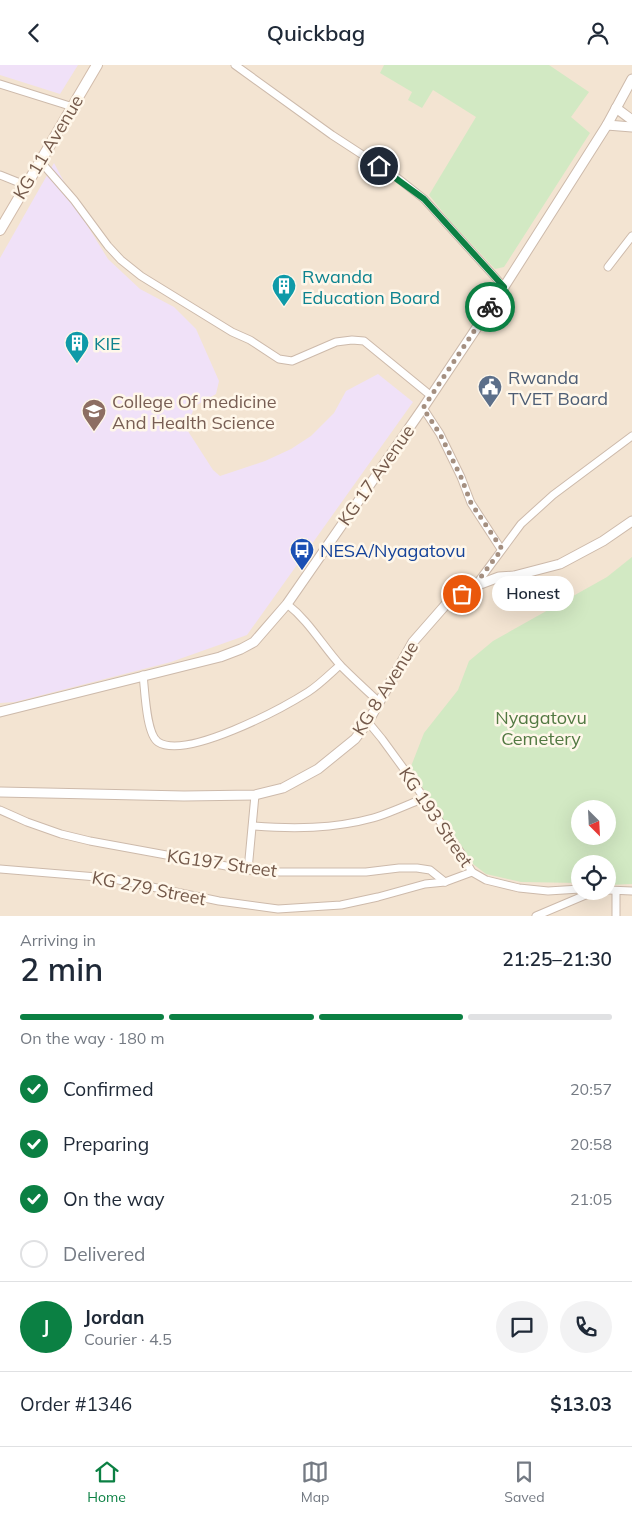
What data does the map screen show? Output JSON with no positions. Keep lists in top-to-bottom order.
{
  "streets": {
    "main road": ["KG 11 Avenue"],
    "street": [
      "KG 17 Avenue",
      "KG 8 Avenue",
      "KG 193 Street",
      "KG197 Street",
      "KG 279 Street"
    ]
  },
  "crossings": [
    ["KG 8 Avenue", "KG 193 Street"],
    ["KG 193 Street", "KG 279 Street"],
    ["KG197 Street", "KG 279 Street"]
  ],
  "parks": ["Nyagatovu Cemetery"],
  "places": {
    "building": ["Rwanda Education Board", "KIE"],
    "public building": ["Rwanda TVET Board"],
    "school or university": ["College Of medicine And Health Science"],
    "bus stop": ["NESA/Nyagatovu"],
    "other": ["Honest"]
  },
  "north": "bottom right",
  "page": {
    "header": "Quickbag",
    "bubble": "Honest",
    "heading": ["2 min", "Arriving in", "21:25–21:30"],
    "panel": [
      "Jordan",
      "Courier · 4.5",
      "Order #1346",
      "$13.03"
    ],
    "bar": "On the way · 180 m",
    "list": [
      ["Confirmed", "20:57"],
      ["Preparing", "20:58"],
      ["On the way", "21:05"],
      "Delivered"
    ],
    "round": "J",
    "tabs": ["Home", "Map", "Saved"]
  }
}
